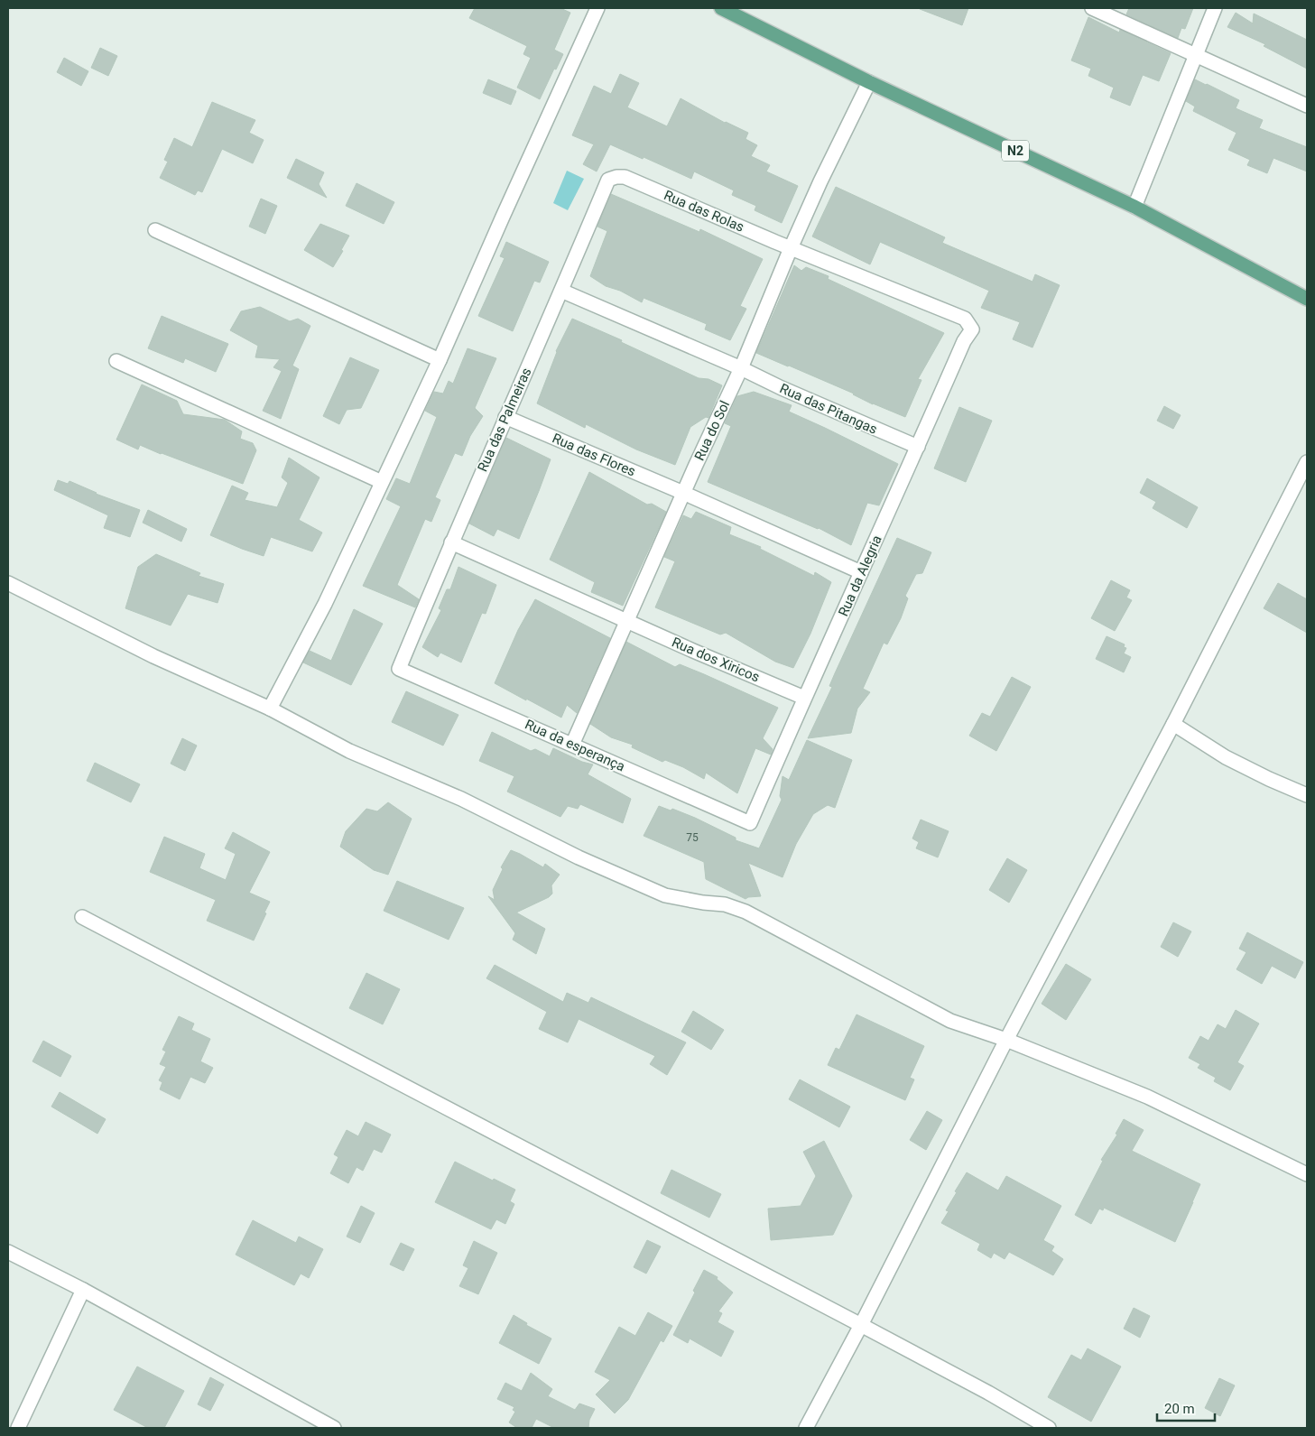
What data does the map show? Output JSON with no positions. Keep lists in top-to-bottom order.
{
  "streets": {
    "main road": ["N2"],
    "street": [
      "Rua das Rolas",
      "Rua das Pitangas",
      "Rua das Palmeiras",
      "Rua do Sol",
      "Rua das Flores",
      "Rua da Alegria",
      "Rua dos Xiricos",
      "Rua da esperança"
    ]
  },
  "crossings": [
    ["N2", "Rua do Sol"],
    ["Rua das Rolas", "Rua das Palmeiras"],
    ["Rua das Rolas", "Rua do Sol"],
    ["Rua das Rolas", "Rua da Alegria"],
    ["Rua das Pitangas", "Rua das Palmeiras"],
    ["Rua das Pitangas", "Rua do Sol"],
    ["Rua das Pitangas", "Rua da Alegria"],
    ["Rua das Palmeiras", "Rua das Flores"],
    ["Rua das Palmeiras", "Rua dos Xiricos"],
    ["Rua das Palmeiras", "Rua da esperança"],
    ["Rua do Sol", "Rua das Flores"],
    ["Rua do Sol", "Rua dos Xiricos"],
    ["Rua do Sol", "Rua da esperança"],
    ["Rua das Flores", "Rua da Alegria"],
    ["Rua da Alegria", "Rua dos Xiricos"],
    ["Rua da Alegria", "Rua da esperança"]
  ],
  "house_numbers": ["75"],
  "scale_bar": "20 m"
}
